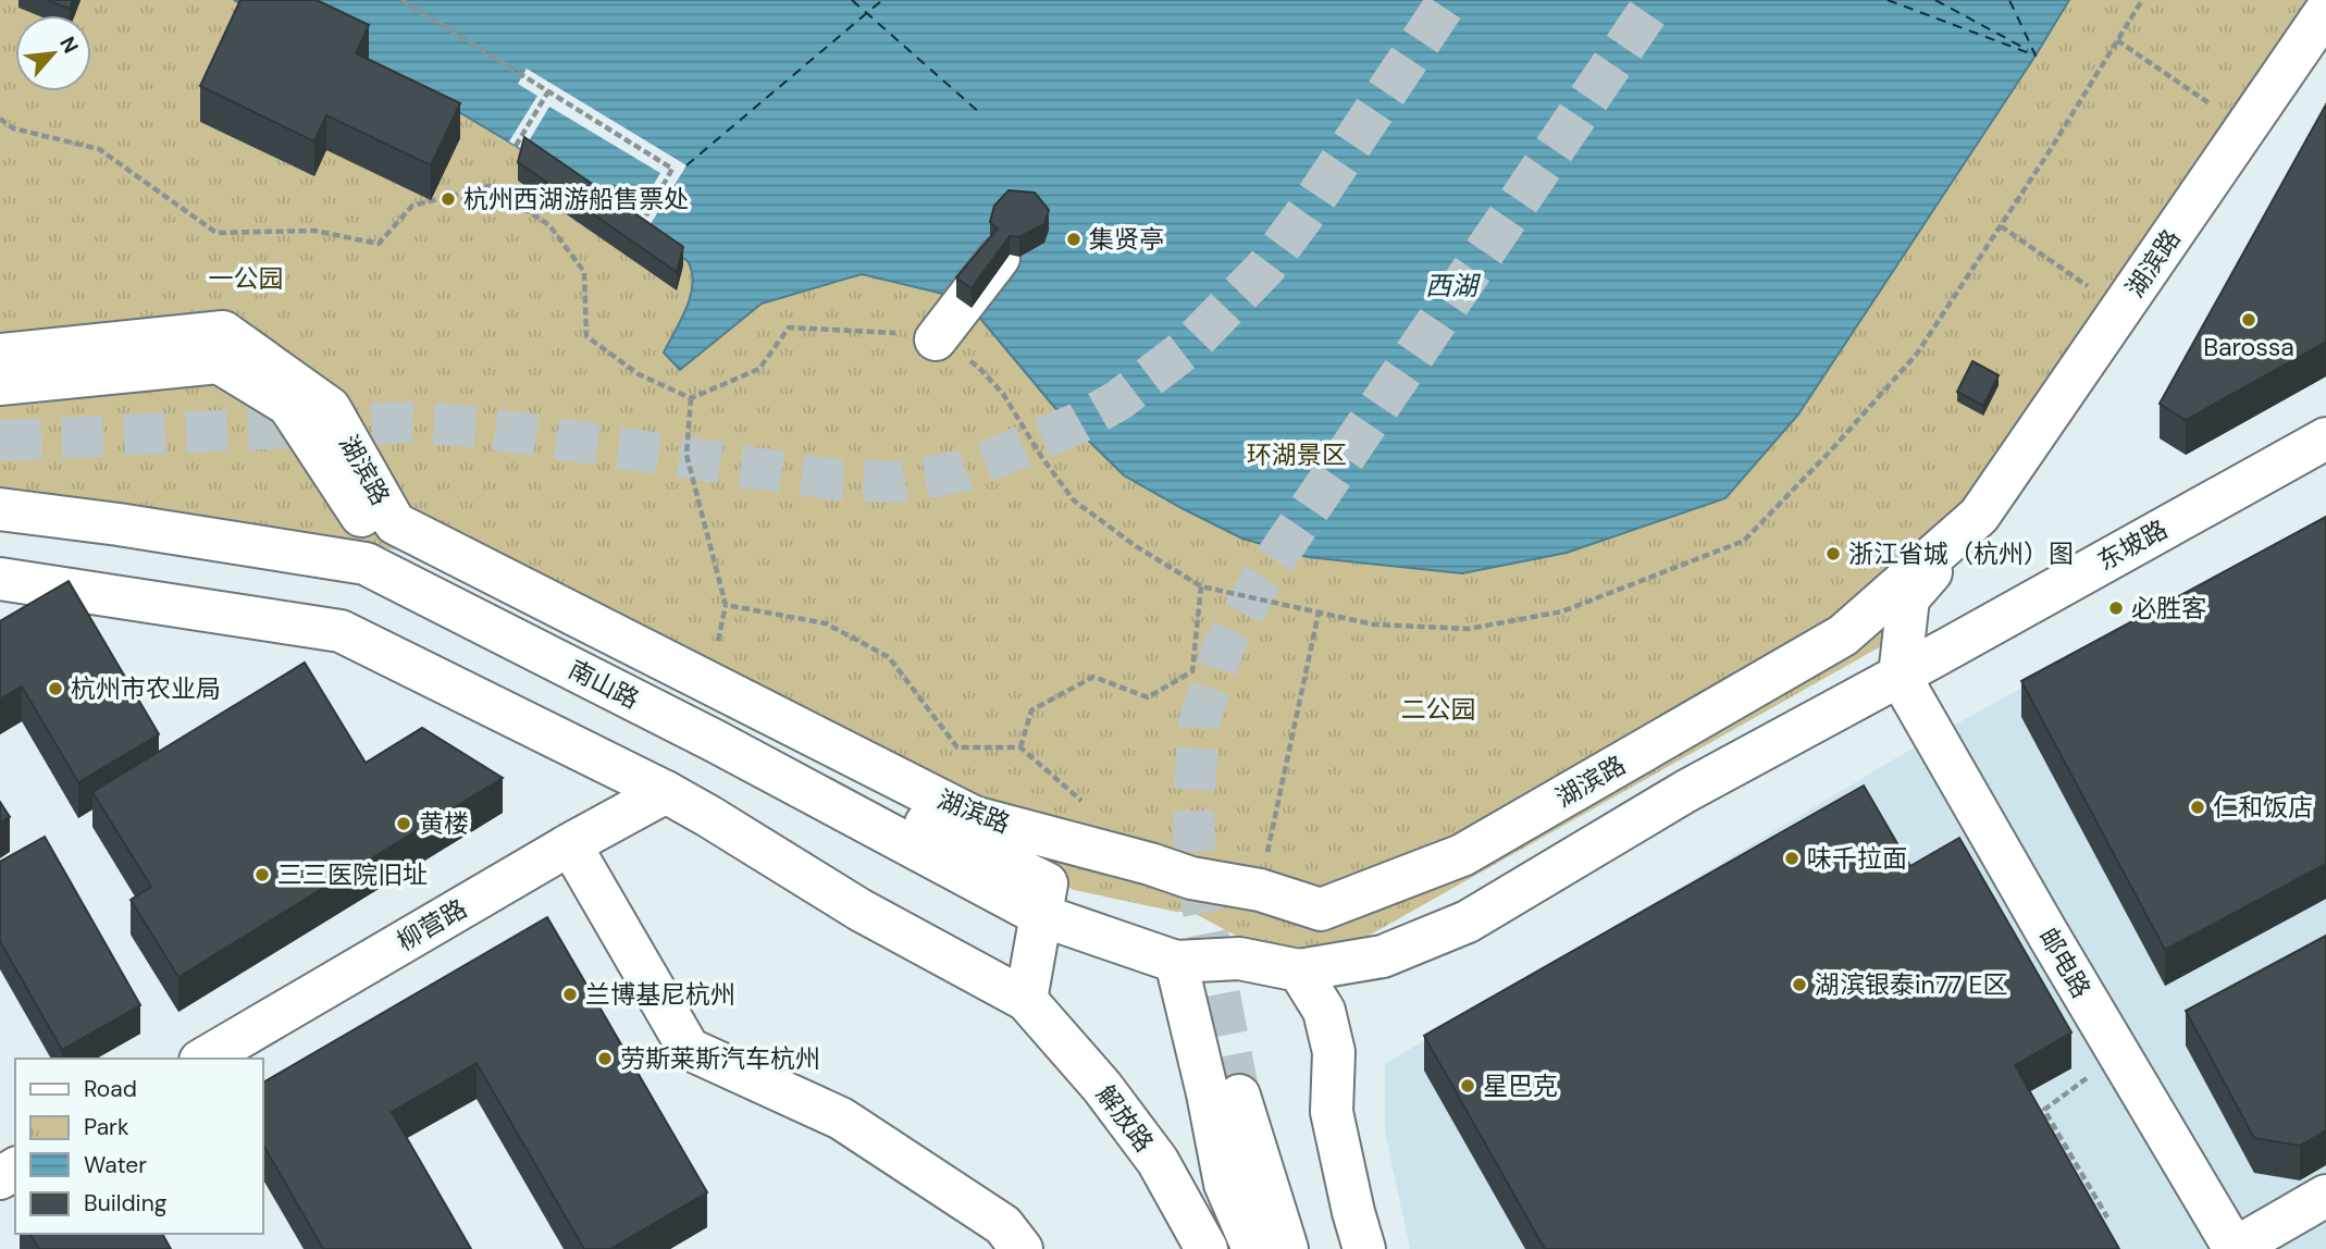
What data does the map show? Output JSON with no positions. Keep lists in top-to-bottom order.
{
  "streets": {
    "street": [
      "湖滨路",
      "东坡路",
      "南山路",
      "柳营路",
      "邮电路",
      "解放路"
    ]
  },
  "crossings": [
    ["湖滨路", "东坡路"],
    ["湖滨路", "邮电路"],
    ["东坡路", "邮电路"]
  ],
  "water": ["西湖"],
  "parks": ["一公园", "环湖景区", "二公园"],
  "places": [
    "杭州西湖游船售票处",
    "集贤亭",
    "Barossa",
    "浙江省城（杭州）图",
    "必胜客",
    "杭州市农业局",
    "仁和饭店",
    "黄楼",
    "味千拉面",
    "三三医院旧址",
    "湖滨银泰in77 E区",
    "兰博基尼杭州",
    "劳斯莱斯汽车杭州",
    "星巴克"
  ],
  "legend": [
    "Road",
    "Park",
    "Water",
    "Building"
  ],
  "north": "top right"
}
